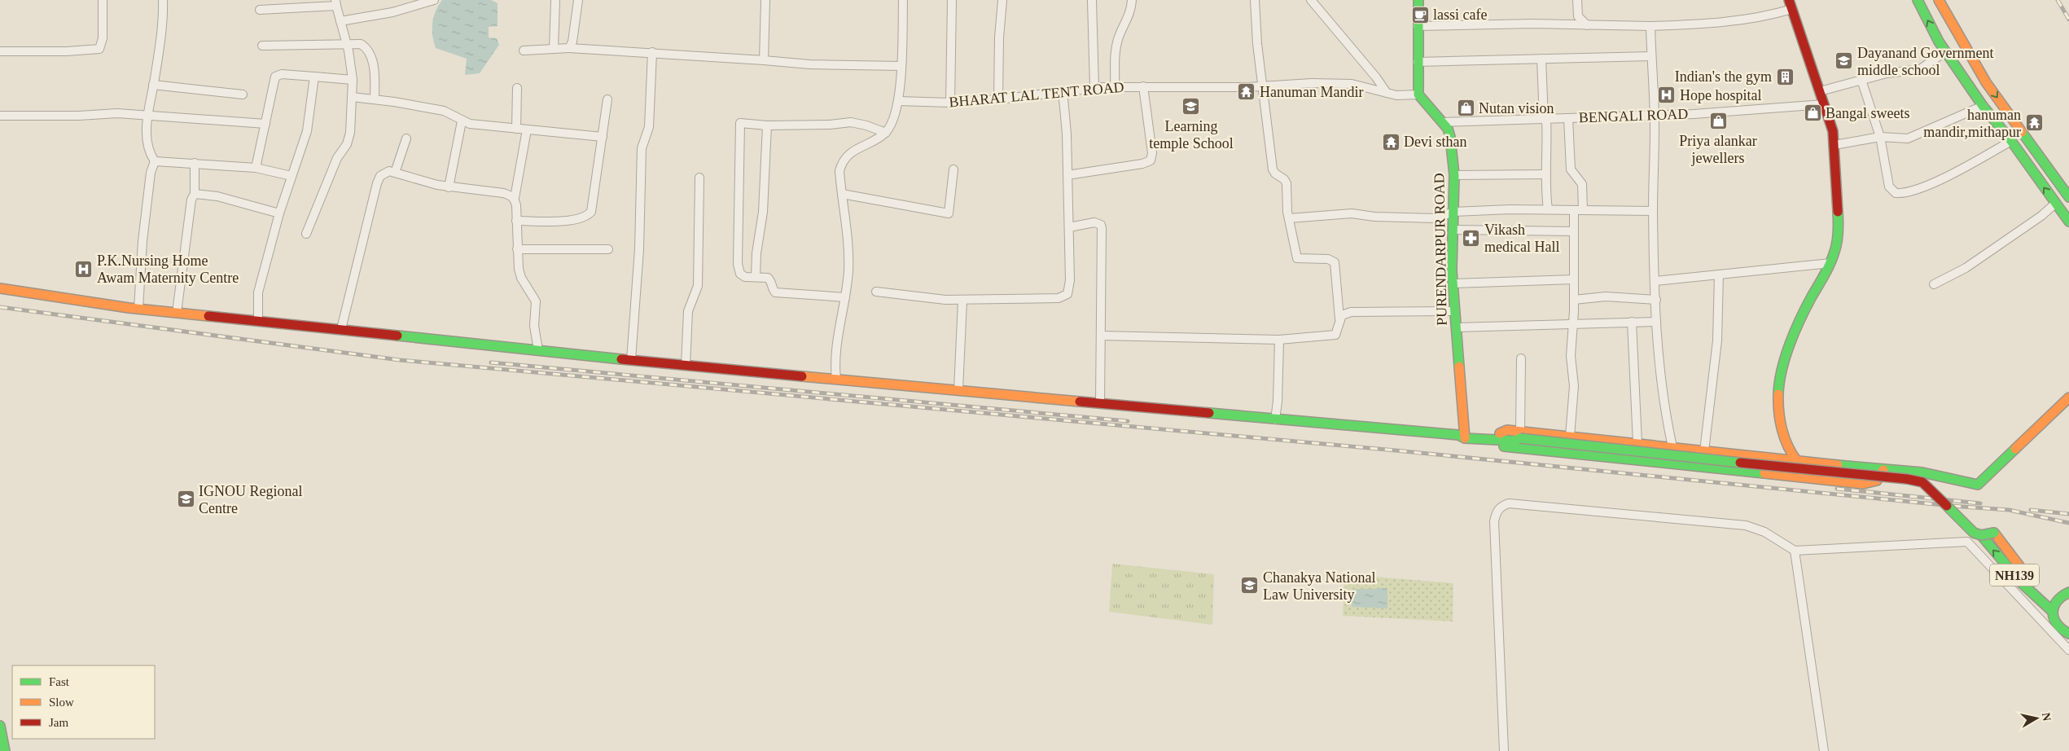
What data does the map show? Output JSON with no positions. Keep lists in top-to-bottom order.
{
  "streets": {
    "main road": ["PURENDARPUR ROAD", "NH139"],
    "street": ["BHARAT LAL TENT ROAD", "BENGALI ROAD"]
  },
  "crossings": [
    ["BHARAT LAL TENT ROAD", "PURENDARPUR ROAD"],
    ["BENGALI ROAD", "PURENDARPUR ROAD"]
  ],
  "places": {
    "cafe": ["lassi cafe"],
    "school or university": [
      "Dayanand Government middle school",
      "Learning temple School",
      "IGNOU Regional Centre",
      "Chanakya National Law University"
    ],
    "building": ["Indian's the gym"],
    "temple": ["Hanuman Mandir", "hanuman mandir,mithapur", "Devi sthan"],
    "hospital": ["Hope hospital", "P.K.Nursing Home Awam Maternity Centre"],
    "shop": ["Nutan vision", "Bangal sweets", "Priya alankar jewellers"],
    "pharmacy": ["Vikash medical Hall"]
  },
  "legend": ["Fast", "Slow", "Jam"],
  "north": "right"
}
